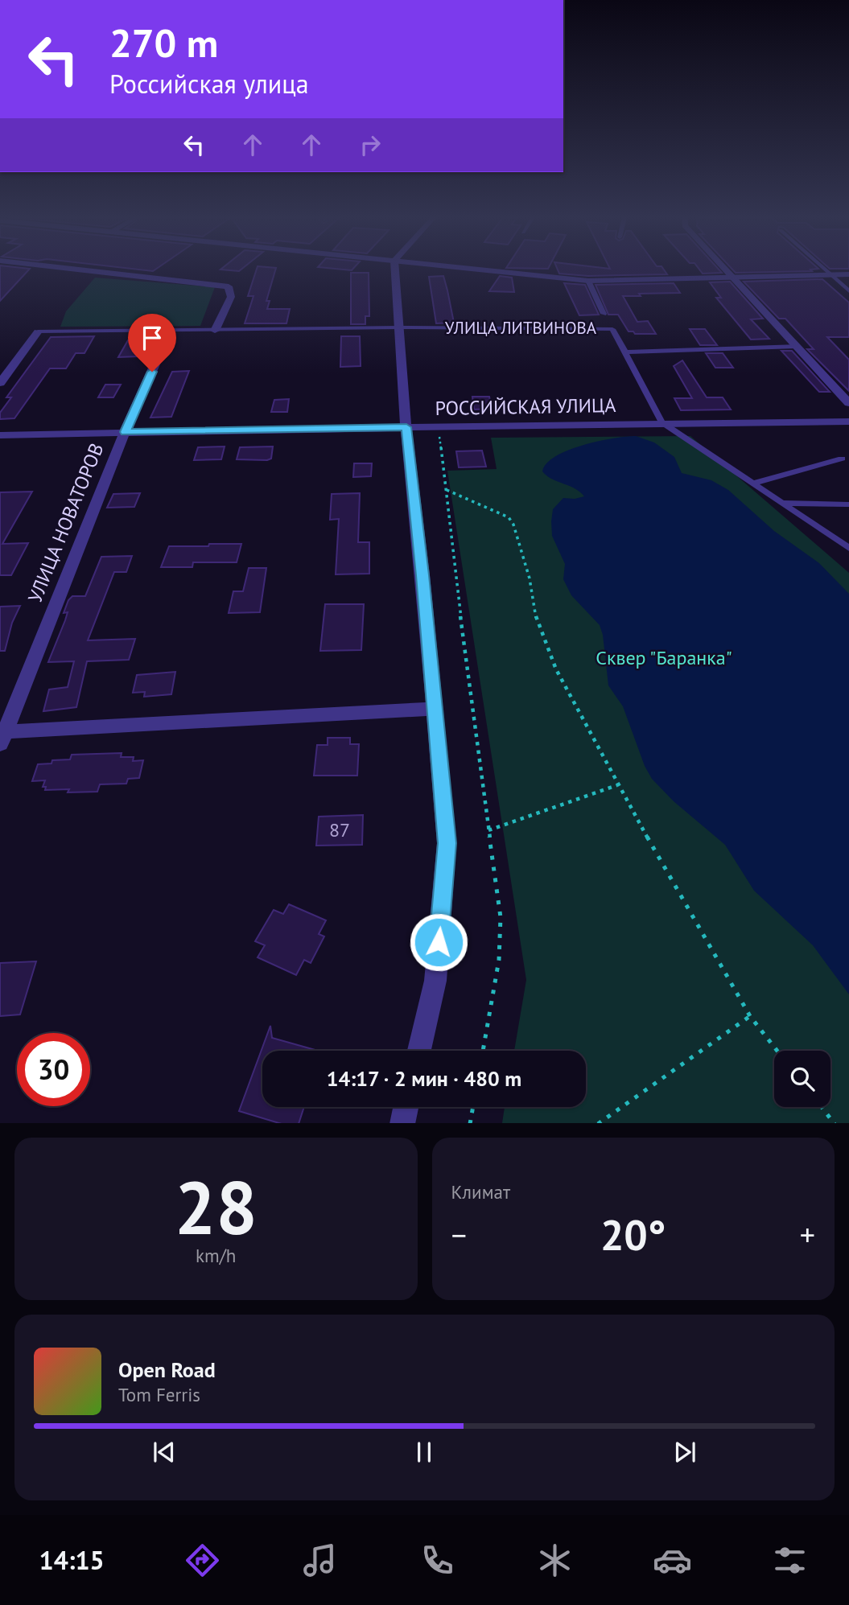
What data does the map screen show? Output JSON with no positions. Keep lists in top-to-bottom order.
{
  "streets": {
    "street": ["РОССИЙСКАЯ УЛИЦА", "УЛИЦА НОВАТОРОВ"],
    "lane": ["УЛИЦА ЛИТВИНОВА"]
  },
  "crossings": [
    ["РОССИЙСКАЯ УЛИЦА", "УЛИЦА НОВАТОРОВ"]
  ],
  "parks": ["Сквер \"Баранка\""],
  "house_numbers": ["87"],
  "page": {
    "turn": ["270 m", "Российская улица"],
    "limit": "30",
    "trip": "14:17 · 2 мин · 480 m",
    "tile": [
      ["28", "km/h"],
      "Климат"
    ],
    "heat": ["−", "20°", "+"],
    "song": ["Open Road", "Tom Ferris"],
    "tabs": "14:15"
  }
}
